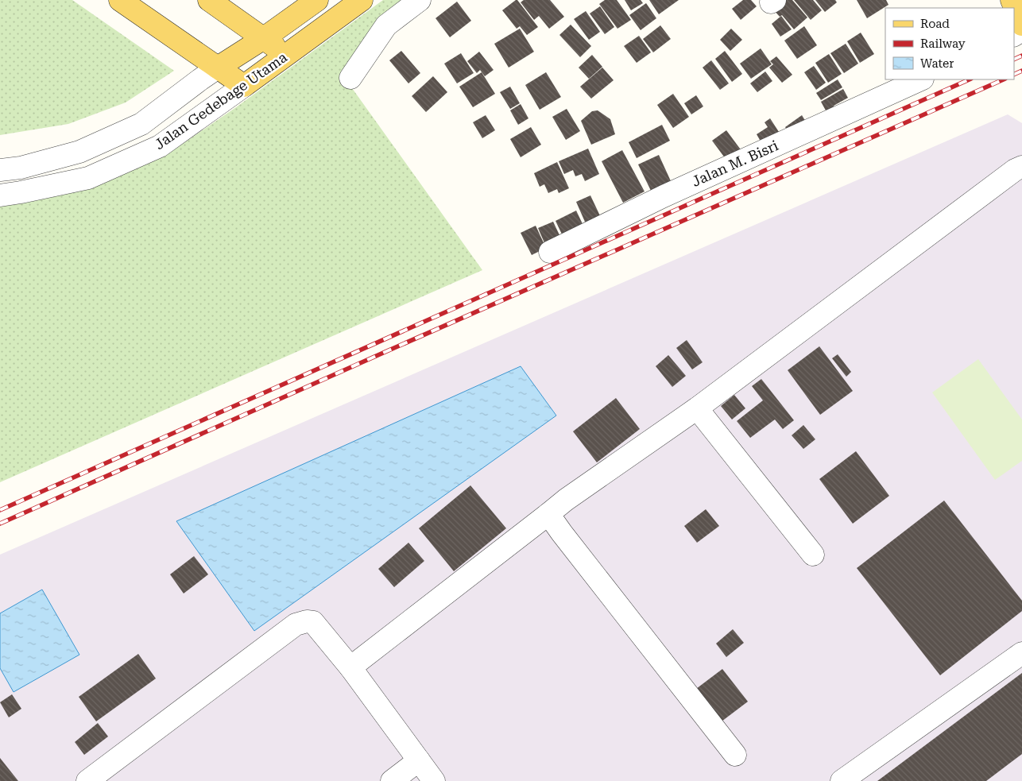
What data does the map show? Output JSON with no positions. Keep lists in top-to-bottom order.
{
  "streets": {
    "main road": ["Jalan Gedebage Utama"],
    "street": ["Jalan M. Bisri"]
  },
  "legend": ["Road", "Railway", "Water"]
}
